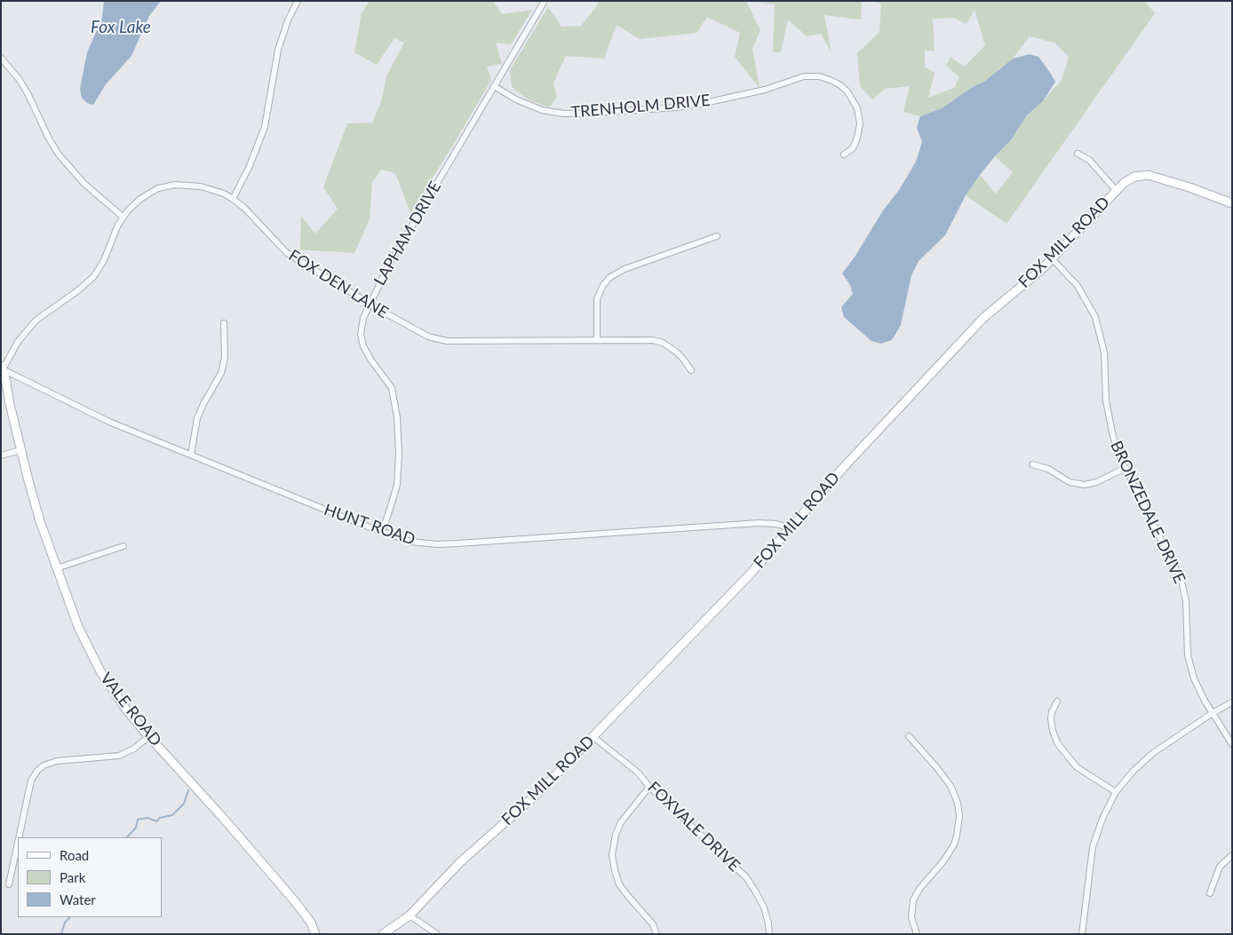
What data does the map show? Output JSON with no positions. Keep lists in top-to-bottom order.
{
  "streets": {
    "main road": ["FOX MILL ROAD", "VALE ROAD"],
    "street": [
      "TRENHOLM DRIVE",
      "LAPHAM DRIVE",
      "FOX DEN LANE",
      "BRONZEDALE DRIVE",
      "HUNT ROAD",
      "FOXVALE DRIVE"
    ]
  },
  "crossings": [
    ["TRENHOLM DRIVE", "LAPHAM DRIVE"],
    ["LAPHAM DRIVE", "FOX DEN LANE"],
    ["LAPHAM DRIVE", "HUNT ROAD"],
    ["FOX MILL ROAD", "BRONZEDALE DRIVE"],
    ["FOX MILL ROAD", "HUNT ROAD"],
    ["FOX MILL ROAD", "FOXVALE DRIVE"],
    ["FOX DEN LANE", "HUNT ROAD"],
    ["FOX DEN LANE", "VALE ROAD"],
    ["HUNT ROAD", "VALE ROAD"]
  ],
  "water": ["Fox Lake"],
  "legend": ["Road", "Park", "Water"]
}
